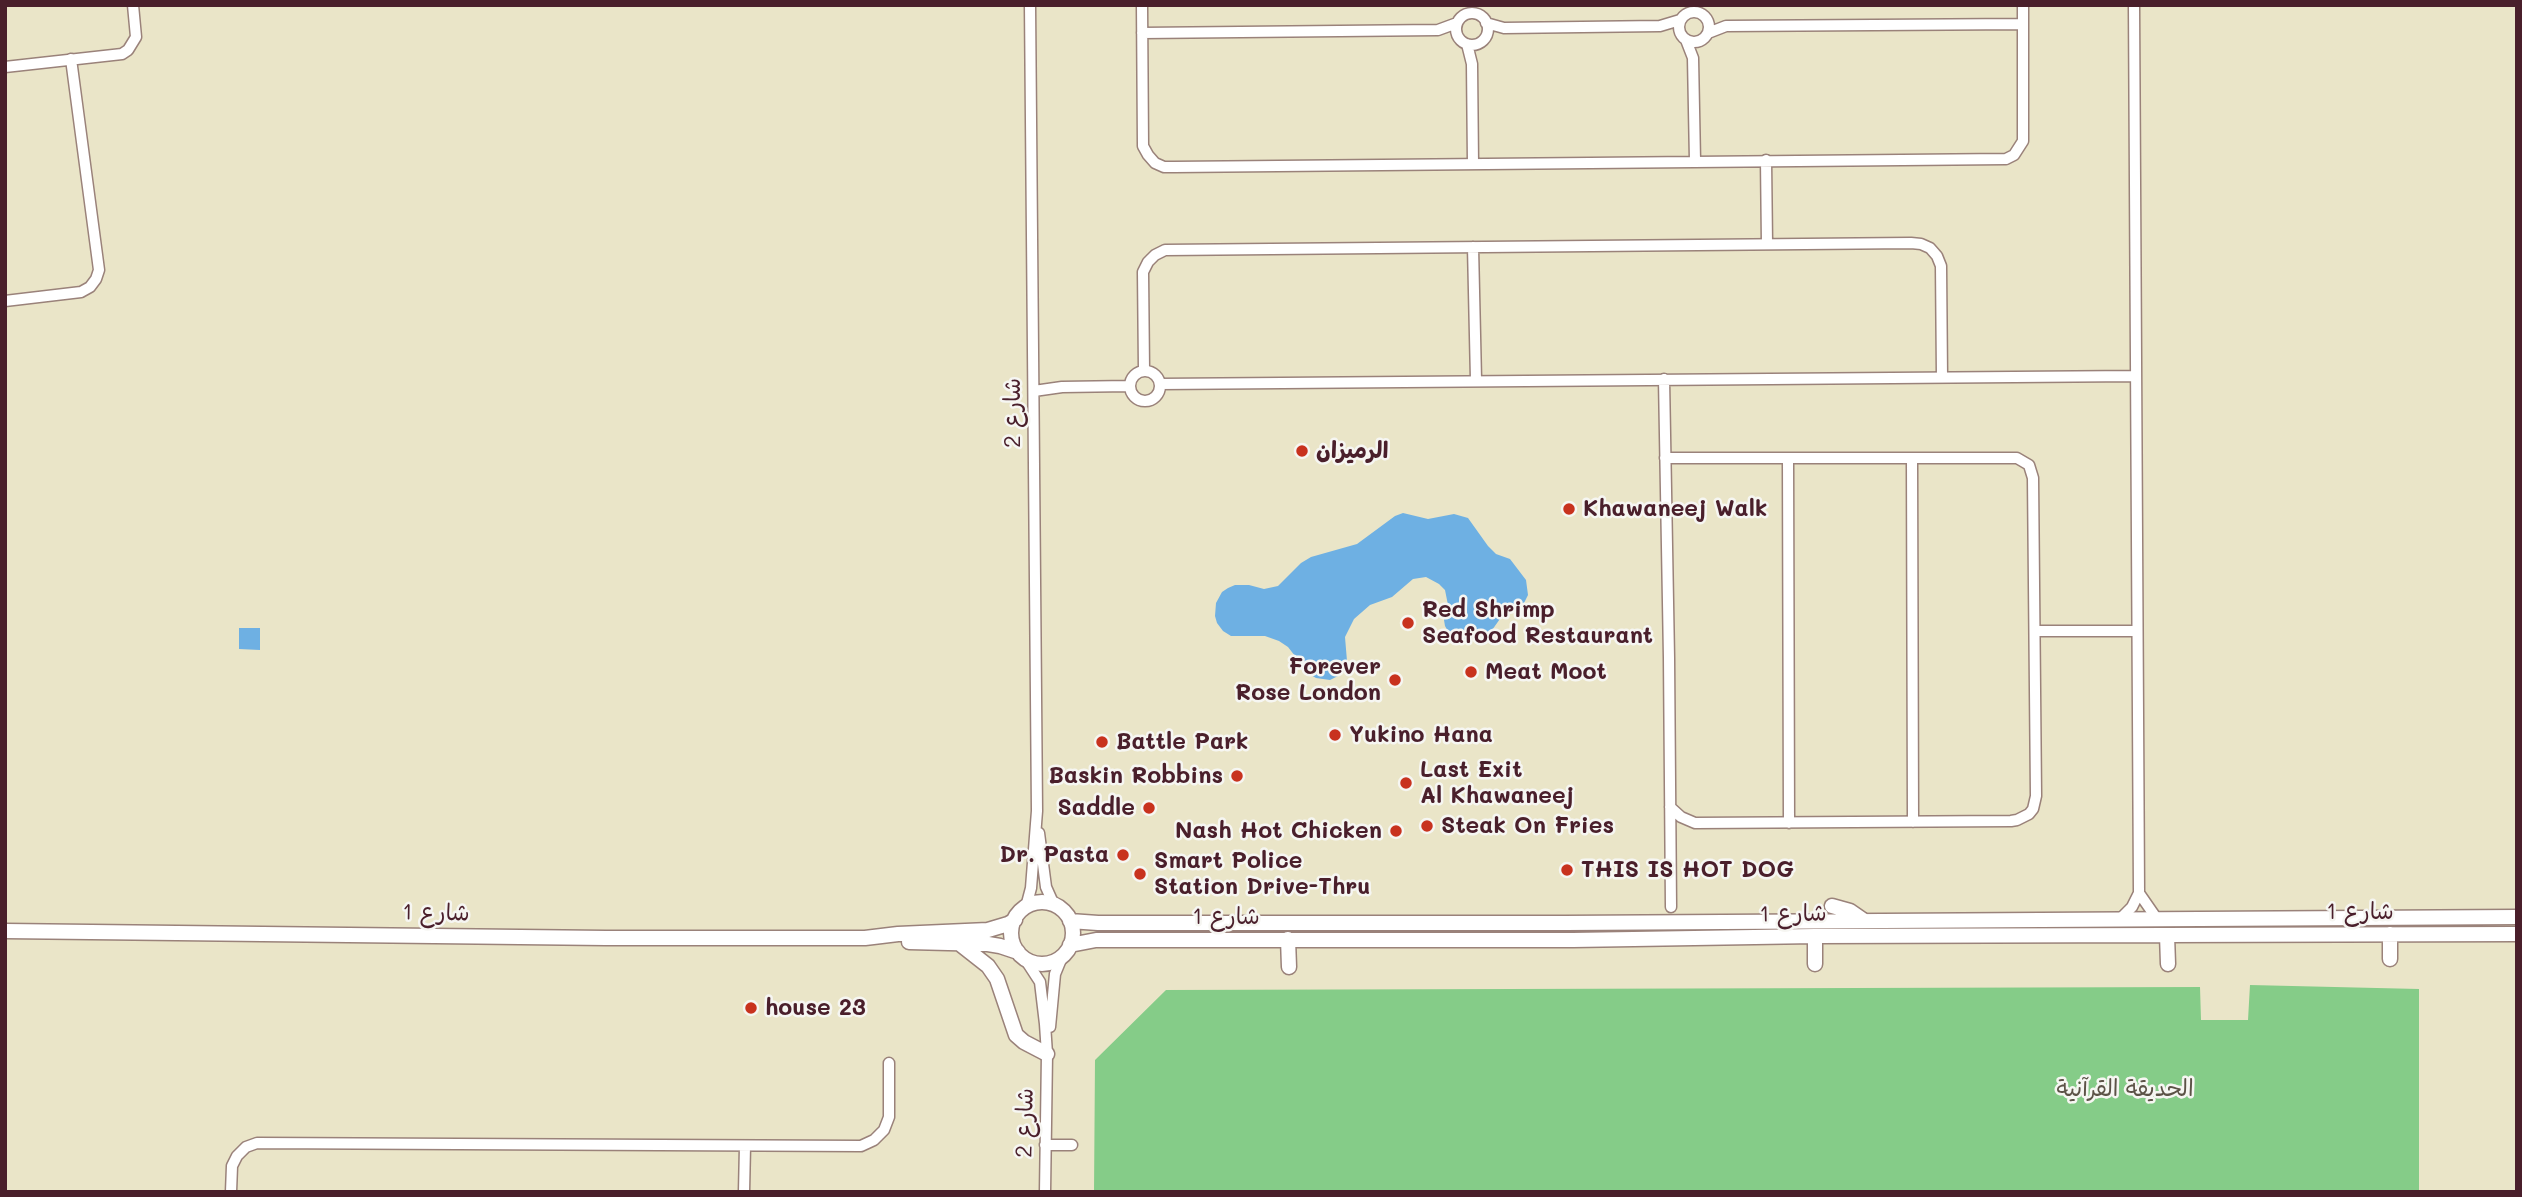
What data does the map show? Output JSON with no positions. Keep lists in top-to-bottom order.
{
  "streets": {
    "street": ["شارع 2", "شارع 1"]
  },
  "crossings": [
    ["شارع 2", "شارع 1"]
  ],
  "parks": ["الحديقة القرآنية"],
  "places": [
    "الرميزان",
    "Khawaneej Walk",
    "Red Shrimp Seafood Restaurant",
    "Meat Moot",
    "Forever Rose London",
    "Yukino Hana",
    "Battle Park",
    "Baskin Robbins",
    "Last Exit Al Khawaneej",
    "Saddle",
    "Steak On Fries",
    "Nash Hot Chicken",
    "Dr. Pasta",
    "THIS IS HOT DOG",
    "Smart Police Station Drive-Thru",
    "house 23"
  ]
}
